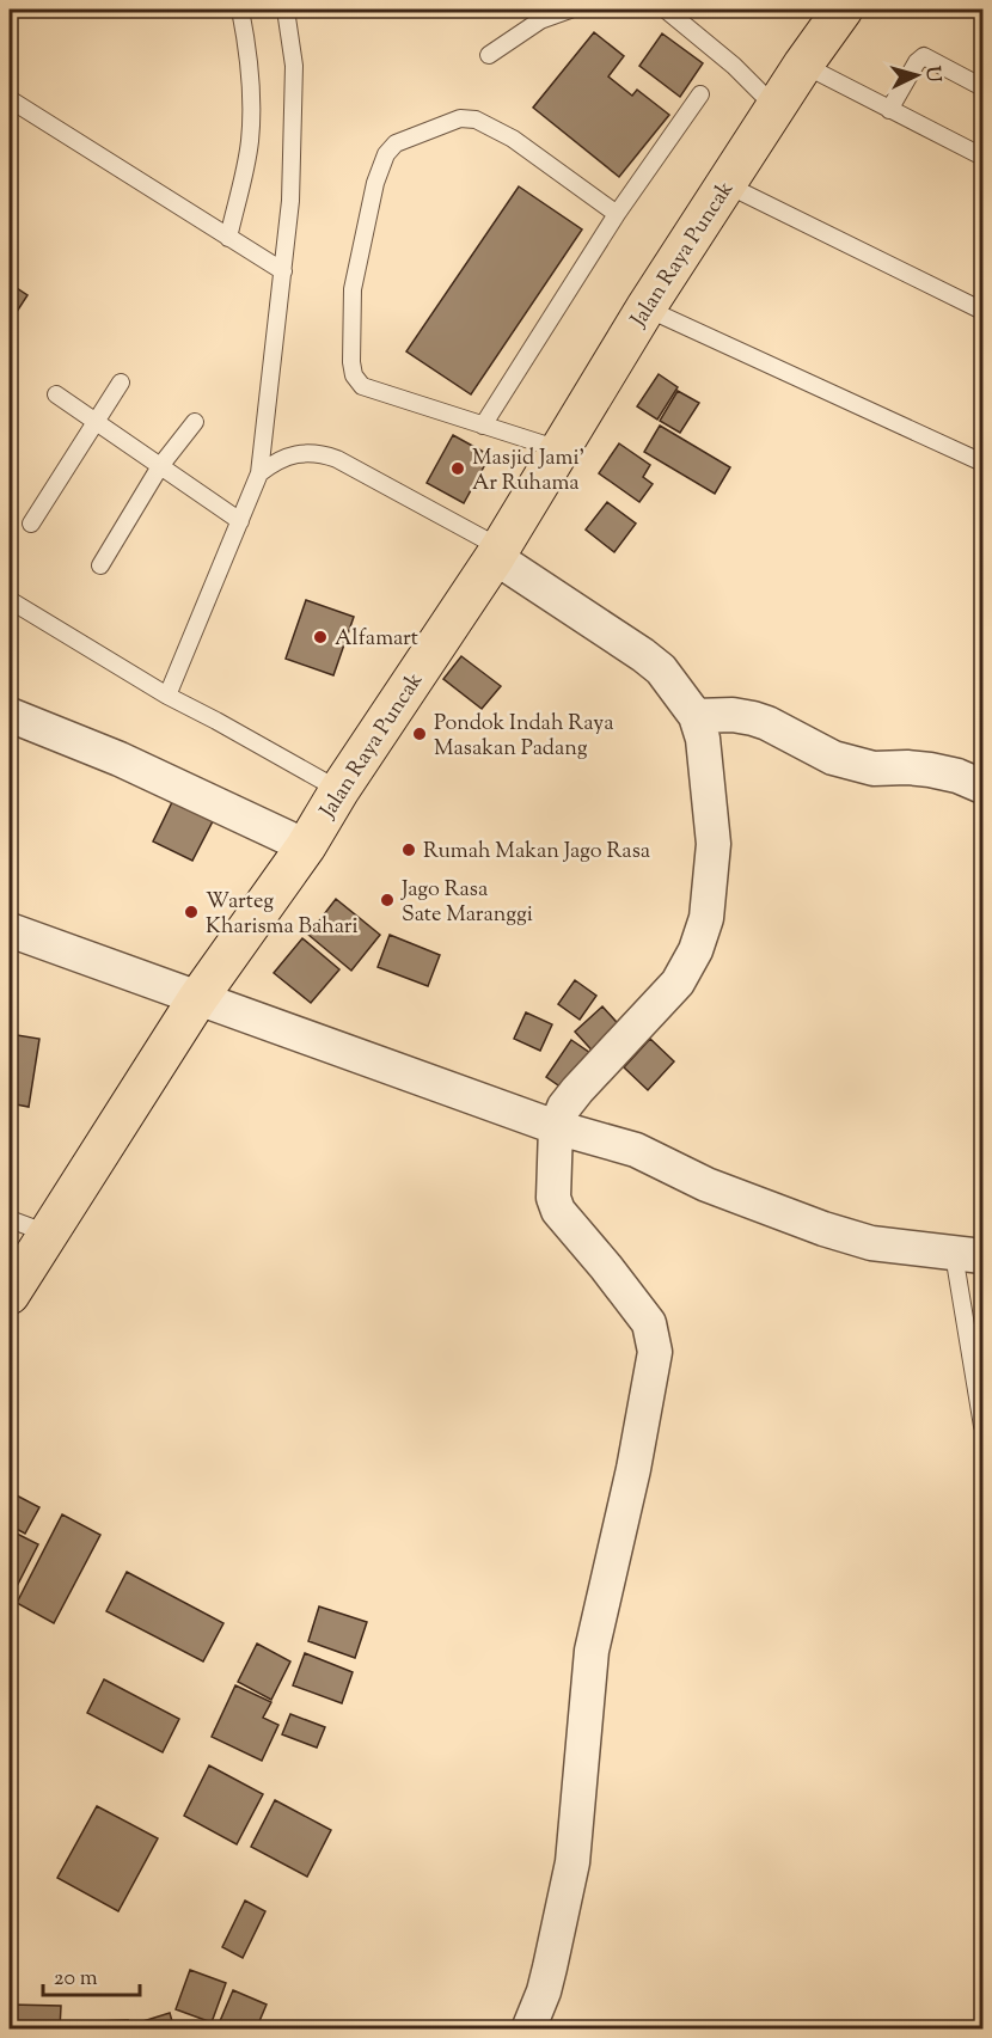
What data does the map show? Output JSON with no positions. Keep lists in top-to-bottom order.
{
  "streets": {
    "highway": ["Jalan Raya Puncak"]
  },
  "places": [
    "Masjid Jami' Ar Ruhama",
    "Alfamart",
    "Pondok Indah Raya Masakan Padang",
    "Rumah Makan Jago Rasa",
    "Jago Rasa Sate Maranggi",
    "Warteg Kharisma Bahari"
  ],
  "scale_bar": "20 m",
  "north": "right"
}
